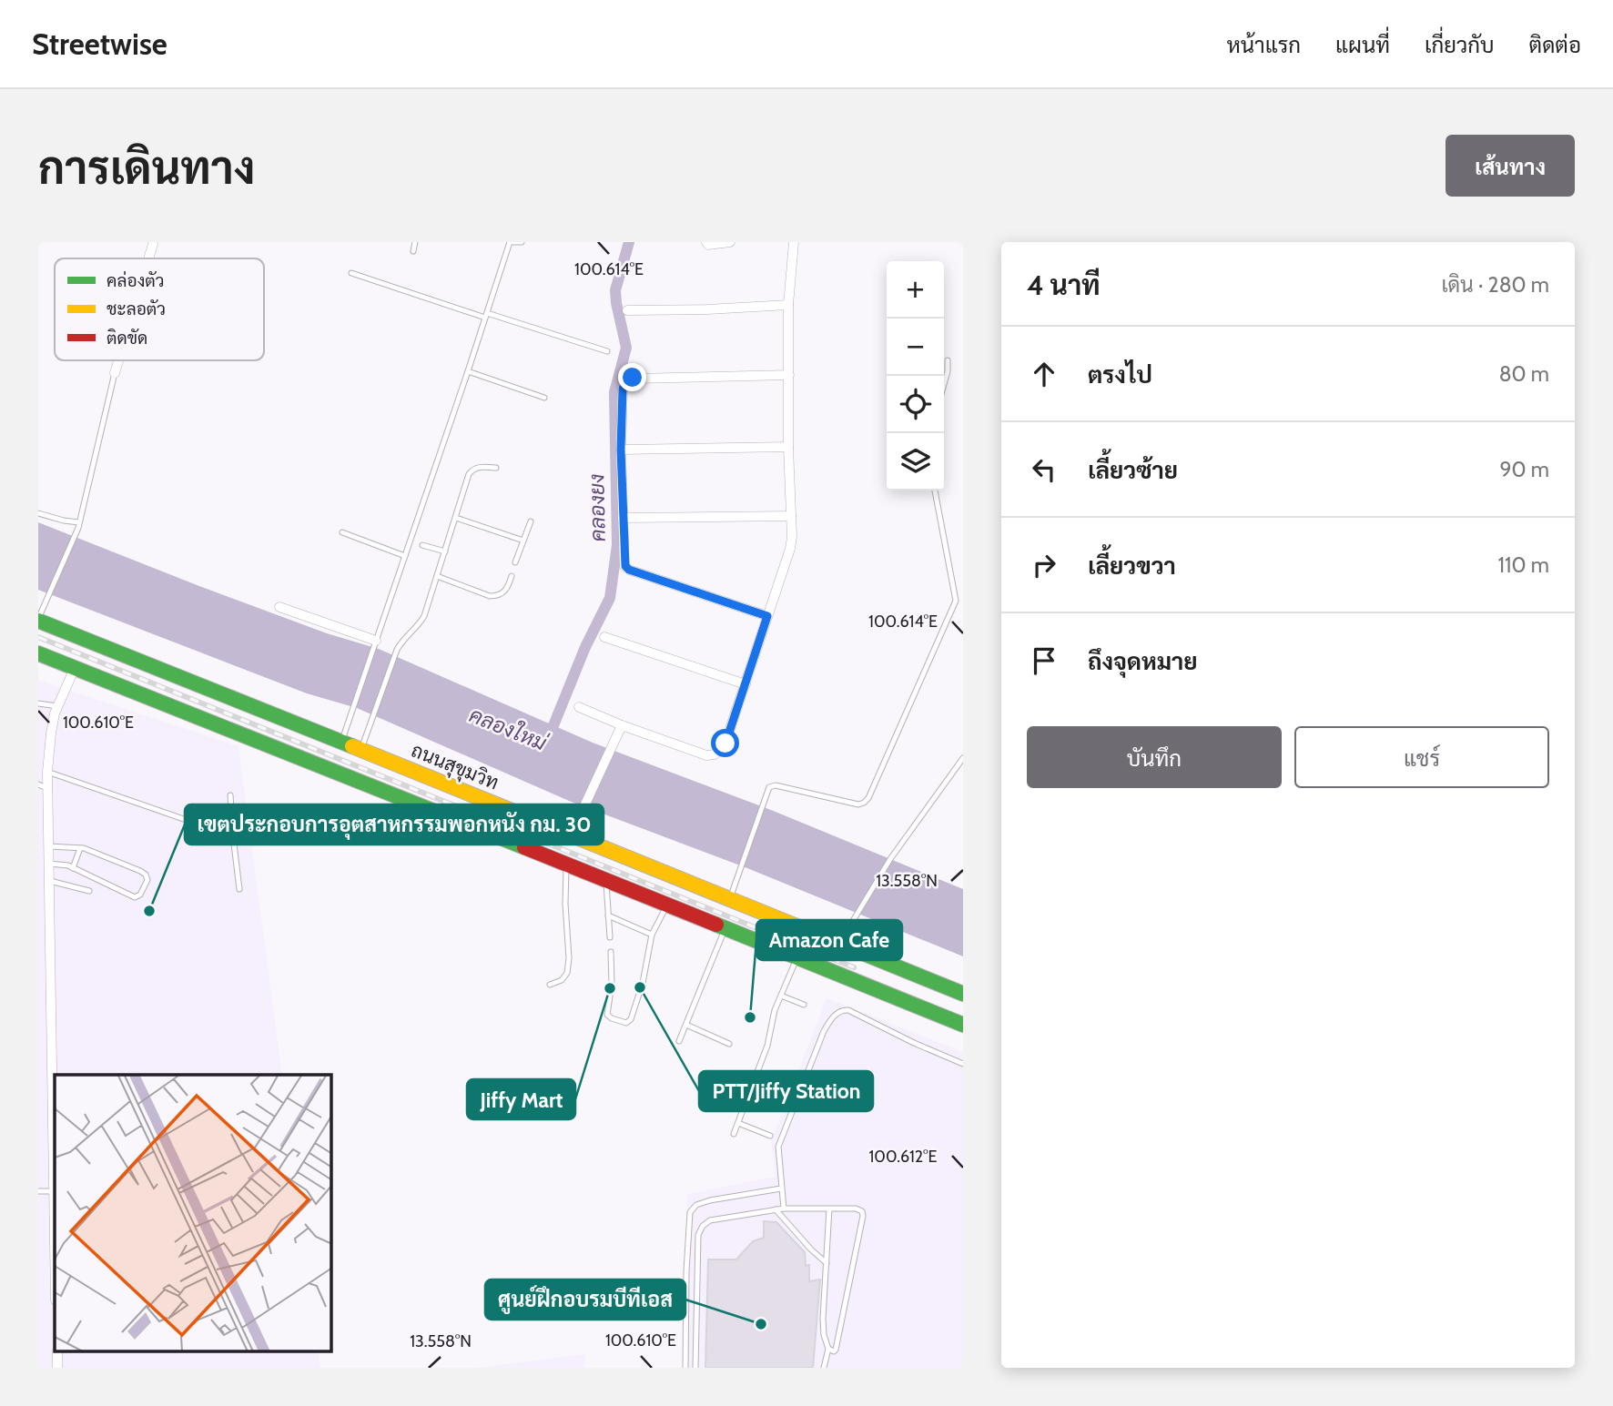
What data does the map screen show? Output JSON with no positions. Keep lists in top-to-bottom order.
{
  "streets": {
    "highway": ["ถนนสุขุมวิท"]
  },
  "water": ["คลองยง", "คลองใหม่"],
  "places": [
    "เขตประกอบการอุตสาหกรรมพอกหนัง กม. 30",
    "PTT/Jiffy Station",
    "Jiffy Mart",
    "Amazon Cafe",
    "ศูนย์ฝึกอบรมบีทีเอส"
  ],
  "legend": ["คล่องตัว", "ชะลอตัว", "ติดขัด"],
  "page": {
    "header": "Streetwise",
    "nav": [
      "หน้าแรก",
      "แผนที่",
      "เกี่ยวกับ",
      "ติดต่อ"
    ],
    "buttons": [
      "เส้นทาง",
      ["บันทึก", "แชร์"]
    ],
    "title": "การเดินทาง",
    "heading": ["4 นาที", "เดิน · 280 m"],
    "map_buttons": ["+", "−"],
    "list": [
      ["ตรงไป", "80 m"],
      ["เลี้ยวซ้าย", "90 m"],
      ["เลี้ยวขวา", "110 m"],
      "ถึงจุดหมาย"
    ]
  },
  "coordinates": [
    "100.614°E",
    "100.610°E",
    "13.558°N",
    "100.612°E"
  ]
}
